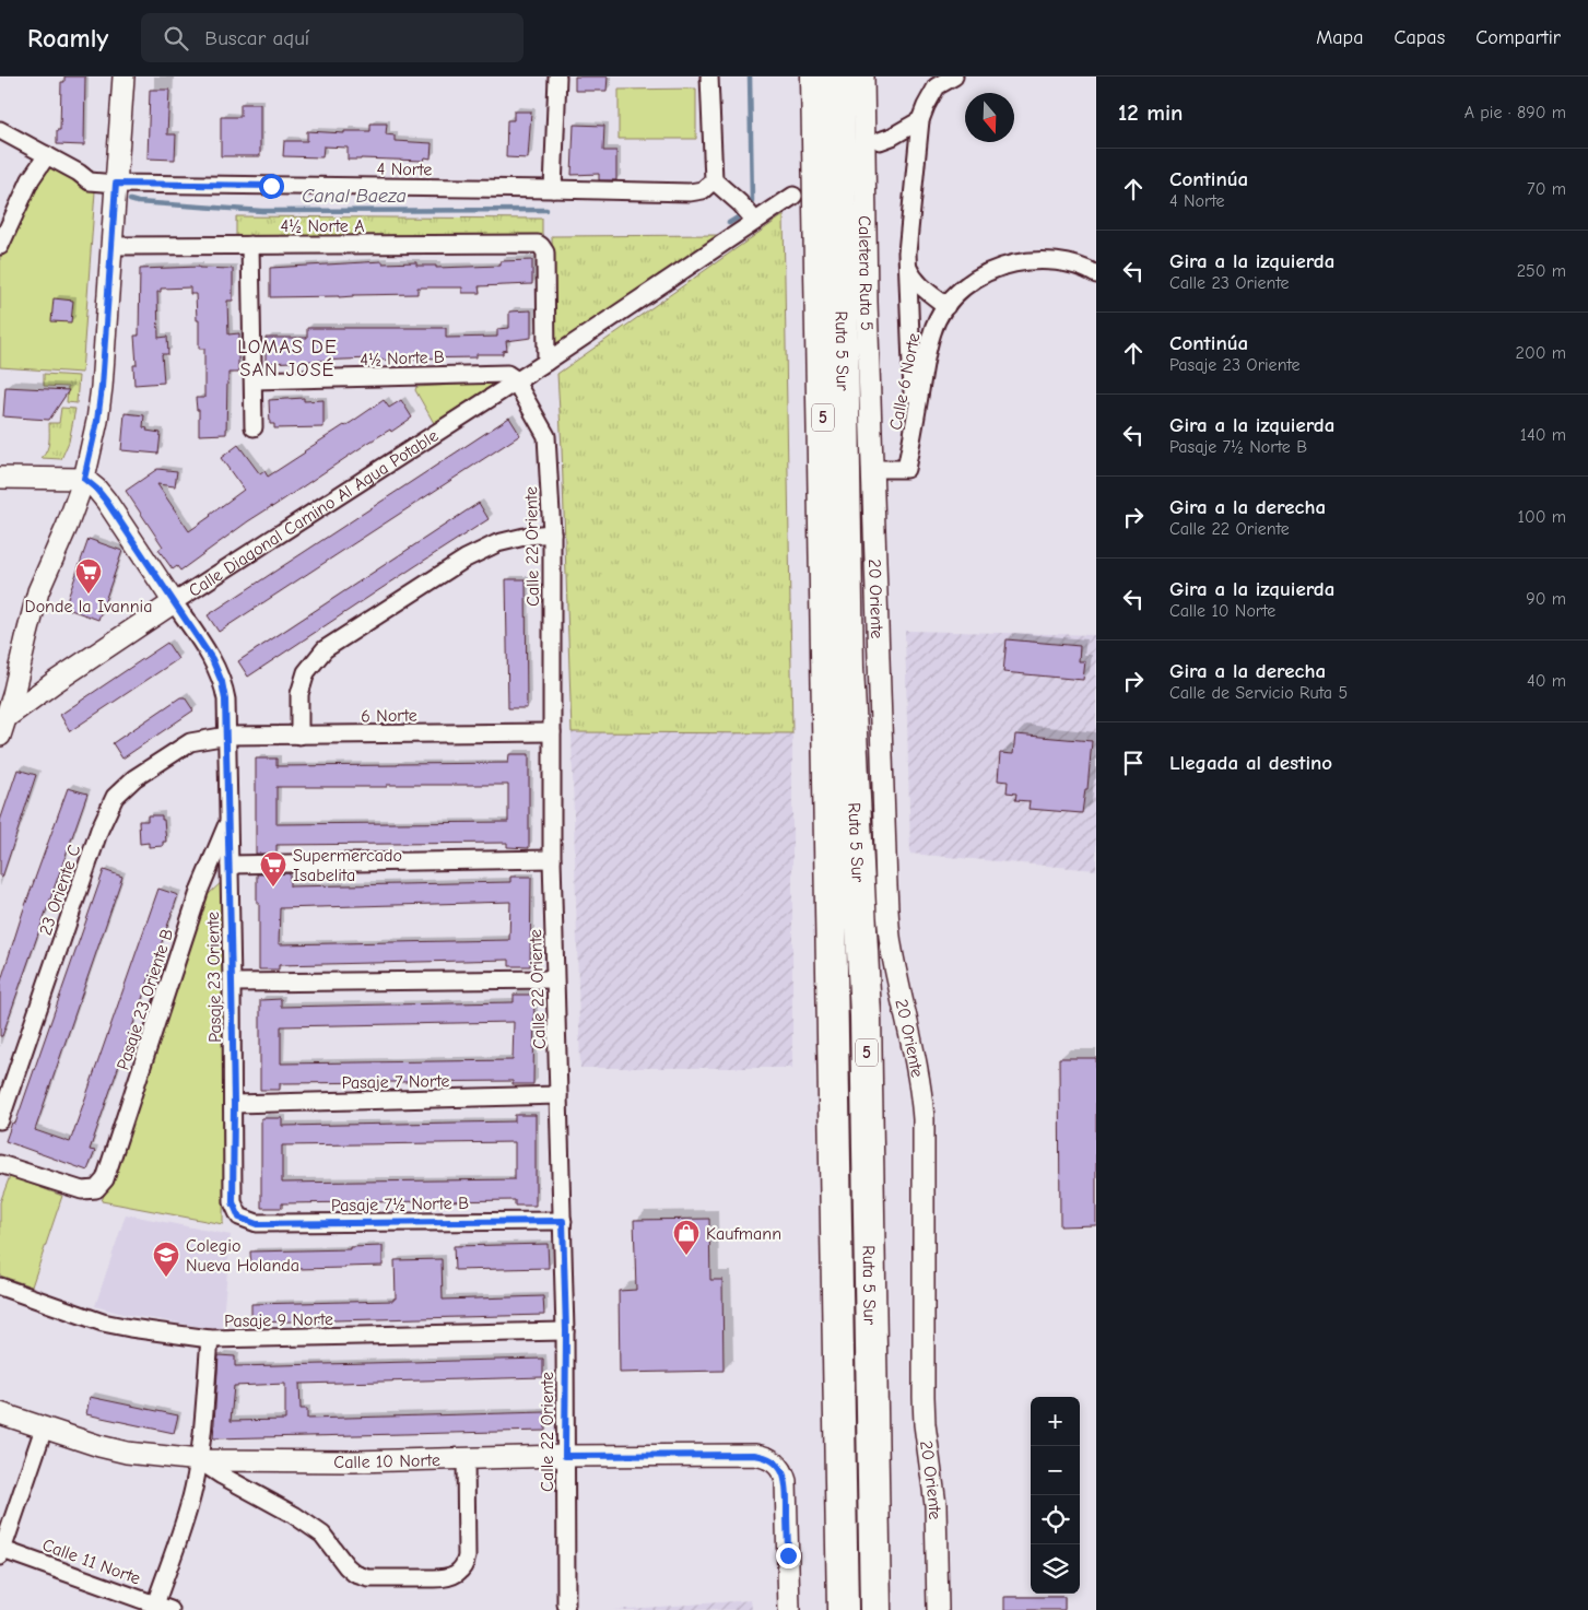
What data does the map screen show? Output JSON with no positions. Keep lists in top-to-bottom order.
{
  "streets": {
    "highway": ["Ruta 5 Sur", "5"],
    "street": [
      "4 Norte",
      "4½ Norte A",
      "Caletera Ruta 5",
      "4½ Norte B",
      "Calle 6 Norte",
      "Calle Diagonal Camino Al Agua Potable",
      "Calle 22 Oriente",
      "20 Oriente",
      "6 Norte",
      "23 Oriente C",
      "Pasaje 23 Oriente",
      "Pasaje 23 Oriente B",
      "Pasaje 7 Norte",
      "Pasaje 7½ Norte B",
      "Pasaje 9 Norte",
      "Calle 10 Norte",
      "Calle 11 Norte"
    ]
  },
  "crossings": [
    ["4½ Norte A", "Calle Diagonal Camino Al Agua Potable"],
    ["Caletera Ruta 5", "Calle 6 Norte"],
    ["Caletera Ruta 5", "20 Oriente"],
    ["4½ Norte B", "Calle Diagonal Camino Al Agua Potable"],
    ["4½ Norte B", "Calle 22 Oriente"],
    ["Calle 6 Norte", "20 Oriente"],
    ["Calle Diagonal Camino Al Agua Potable", "Calle 22 Oriente"],
    ["Calle Diagonal Camino Al Agua Potable", "Pasaje 23 Oriente"],
    ["Calle 22 Oriente", "6 Norte"],
    ["Calle 22 Oriente", "Pasaje 7 Norte"],
    ["Calle 22 Oriente", "Pasaje 7½ Norte B"],
    ["Calle 22 Oriente", "Pasaje 9 Norte"],
    ["Calle 22 Oriente", "Calle 10 Norte"],
    ["6 Norte", "23 Oriente C"],
    ["6 Norte", "Pasaje 23 Oriente"],
    ["23 Oriente C", "Pasaje 23 Oriente"],
    ["Pasaje 23 Oriente", "Pasaje 23 Oriente B"],
    ["Pasaje 23 Oriente", "Pasaje 7 Norte"],
    ["Pasaje 23 Oriente", "Pasaje 7½ Norte B"]
  ],
  "districts": ["LOMAS DE SAN JOSÉ"],
  "water": ["Canal Baeza"],
  "places": {
    "supermarket": ["Donde la Ivannia", "Supermercado Isabelita"],
    "shop": ["Kaufmann"],
    "school or university": ["Colegio Nueva Holanda"]
  },
  "north": "bottom",
  "page": {
    "header": "Roamly",
    "search": "Buscar aquí",
    "nav": ["Mapa", "Capas", "Compartir"],
    "heading": ["12 min", "A pie · 890 m"],
    "list": [
      ["Continúa", "4 Norte", "70 m"],
      ["Gira a la izquierda", "Calle 23 Oriente", "250 m"],
      ["Continúa", "Pasaje 23 Oriente", "200 m"],
      ["Gira a la izquierda", "Pasaje 7½ Norte B", "140 m"],
      ["Gira a la derecha", "Calle 22 Oriente", "100 m"],
      ["Gira a la izquierda", "Calle 10 Norte", "90 m"],
      ["Gira a la derecha", "Calle de Servicio Ruta 5", "40 m"],
      "Llegada al destino"
    ],
    "map_buttons": ["+", "−"]
  }
}
